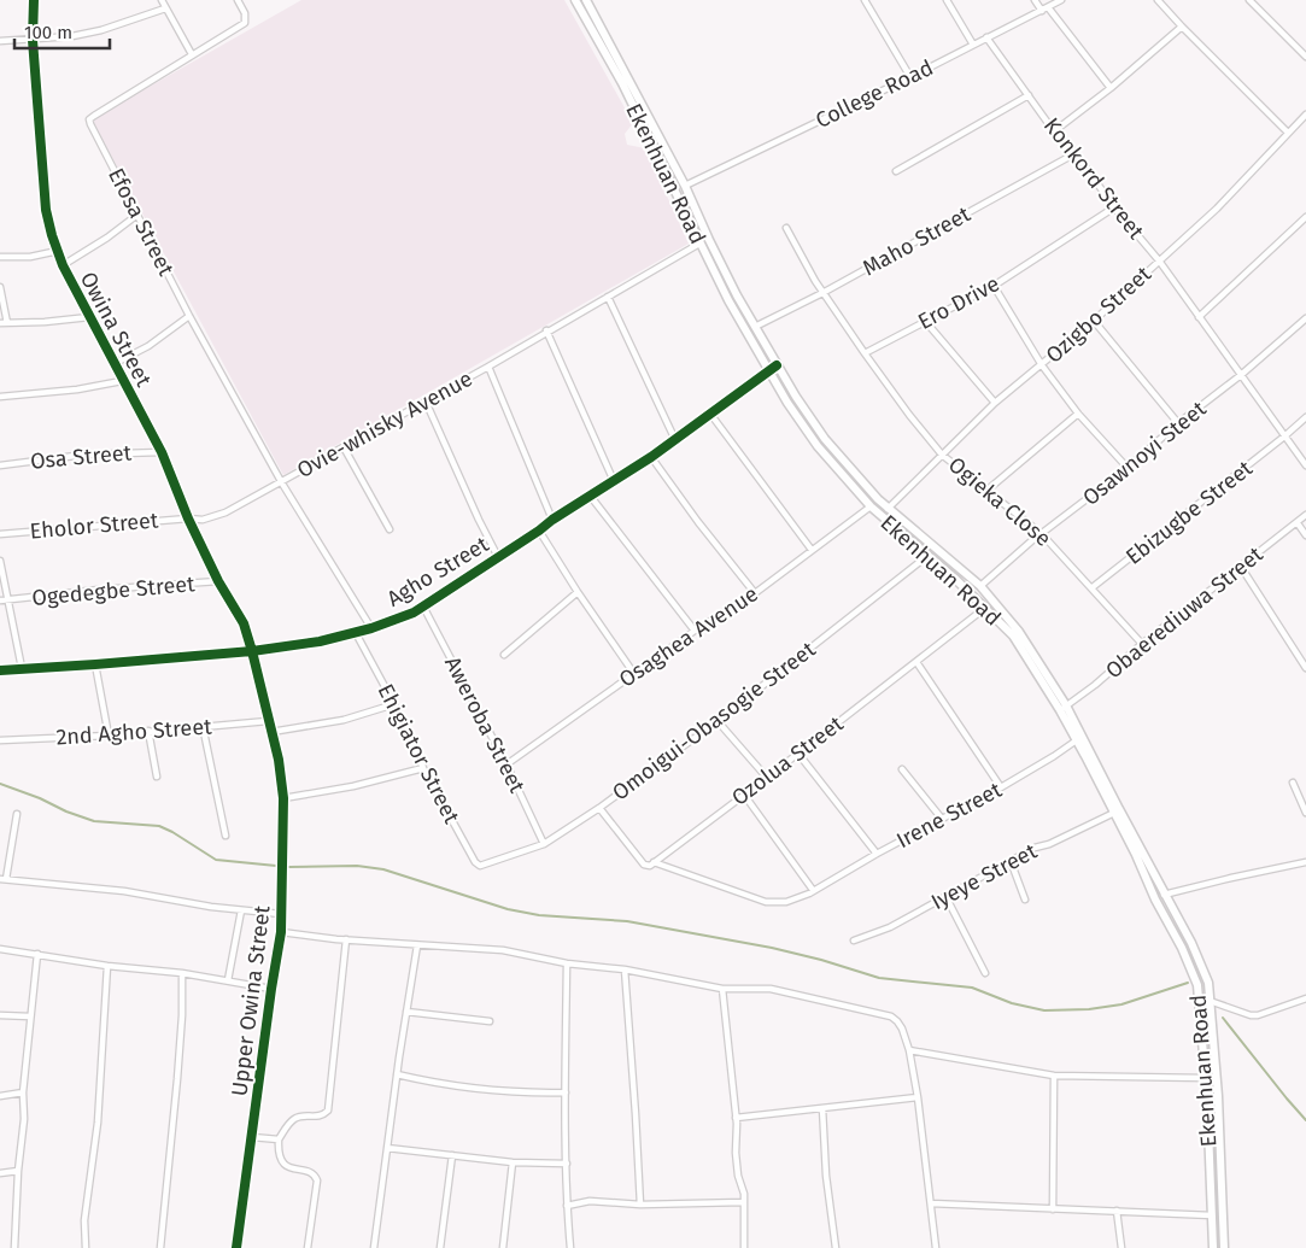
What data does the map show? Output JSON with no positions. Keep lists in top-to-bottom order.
{
  "streets": {
    "main road": ["Ekenhuan Road"],
    "street": [
      "College Road",
      "Konkord Street",
      "Efosa Street",
      "Maho Street",
      "Ero Drive",
      "Ozigbo Street",
      "Owina Street",
      "Ovie-whisky Avenue",
      "Osawnoyi Steet",
      "Osa Street",
      "Ogieka Close",
      "Ebizugbe Street",
      "Eholor Street",
      "Agho Street",
      "Ogedegbe Street",
      "Obaerediuwa Street",
      "Osaghea Avenue",
      "Omoigui-Obasogie Street",
      "Aweroba Street",
      "2nd Agho Street",
      "Ehigiator Street",
      "Ozolua Street",
      "Irene Street",
      "Iyeye Street",
      "Upper Owina Street"
    ]
  },
  "crossings": [
    ["College Road", "Ekenhuan Road"],
    ["College Road", "Konkord Street"],
    ["Ekenhuan Road", "Maho Street"],
    ["Ekenhuan Road", "Ozigbo Street"],
    ["Ekenhuan Road", "Ovie-whisky Avenue"],
    ["Ekenhuan Road", "Osawnoyi Steet"],
    ["Ekenhuan Road", "Agho Street"],
    ["Ekenhuan Road", "Obaerediuwa Street"],
    ["Ekenhuan Road", "Osaghea Avenue"],
    ["Ekenhuan Road", "Omoigui-Obasogie Street"],
    ["Ekenhuan Road", "Ozolua Street"],
    ["Ekenhuan Road", "Irene Street"],
    ["Ekenhuan Road", "Iyeye Street"],
    ["Konkord Street", "Maho Street"],
    ["Konkord Street", "Ero Drive"],
    ["Konkord Street", "Ozigbo Street"],
    ["Konkord Street", "Osawnoyi Steet"],
    ["Konkord Street", "Ebizugbe Street"],
    ["Efosa Street", "Ovie-whisky Avenue"],
    ["Efosa Street", "Agho Street"],
    ["Ero Drive", "Ogieka Close"],
    ["Ozigbo Street", "Ogieka Close"],
    ["Owina Street", "Ovie-whisky Avenue"],
    ["Owina Street", "Osa Street"],
    ["Owina Street", "Eholor Street"],
    ["Owina Street", "Agho Street"],
    ["Owina Street", "Ogedegbe Street"],
    ["Owina Street", "Upper Owina Street"],
    ["Ovie-whisky Avenue", "Eholor Street"],
    ["Ovie-whisky Avenue", "Agho Street"],
    ["Osawnoyi Steet", "Ogieka Close"],
    ["Ogieka Close", "Ebizugbe Street"],
    ["Ogieka Close", "Obaerediuwa Street"],
    ["Agho Street", "Aweroba Street"],
    ["Agho Street", "Ehigiator Street"],
    ["Agho Street", "Upper Owina Street"],
    ["Osaghea Avenue", "Aweroba Street"],
    ["Omoigui-Obasogie Street", "Aweroba Street"],
    ["Omoigui-Obasogie Street", "Ehigiator Street"],
    ["2nd Agho Street", "Upper Owina Street"],
    ["Ozolua Street", "Irene Street"]
  ],
  "scale_bar": "100 m"
}
